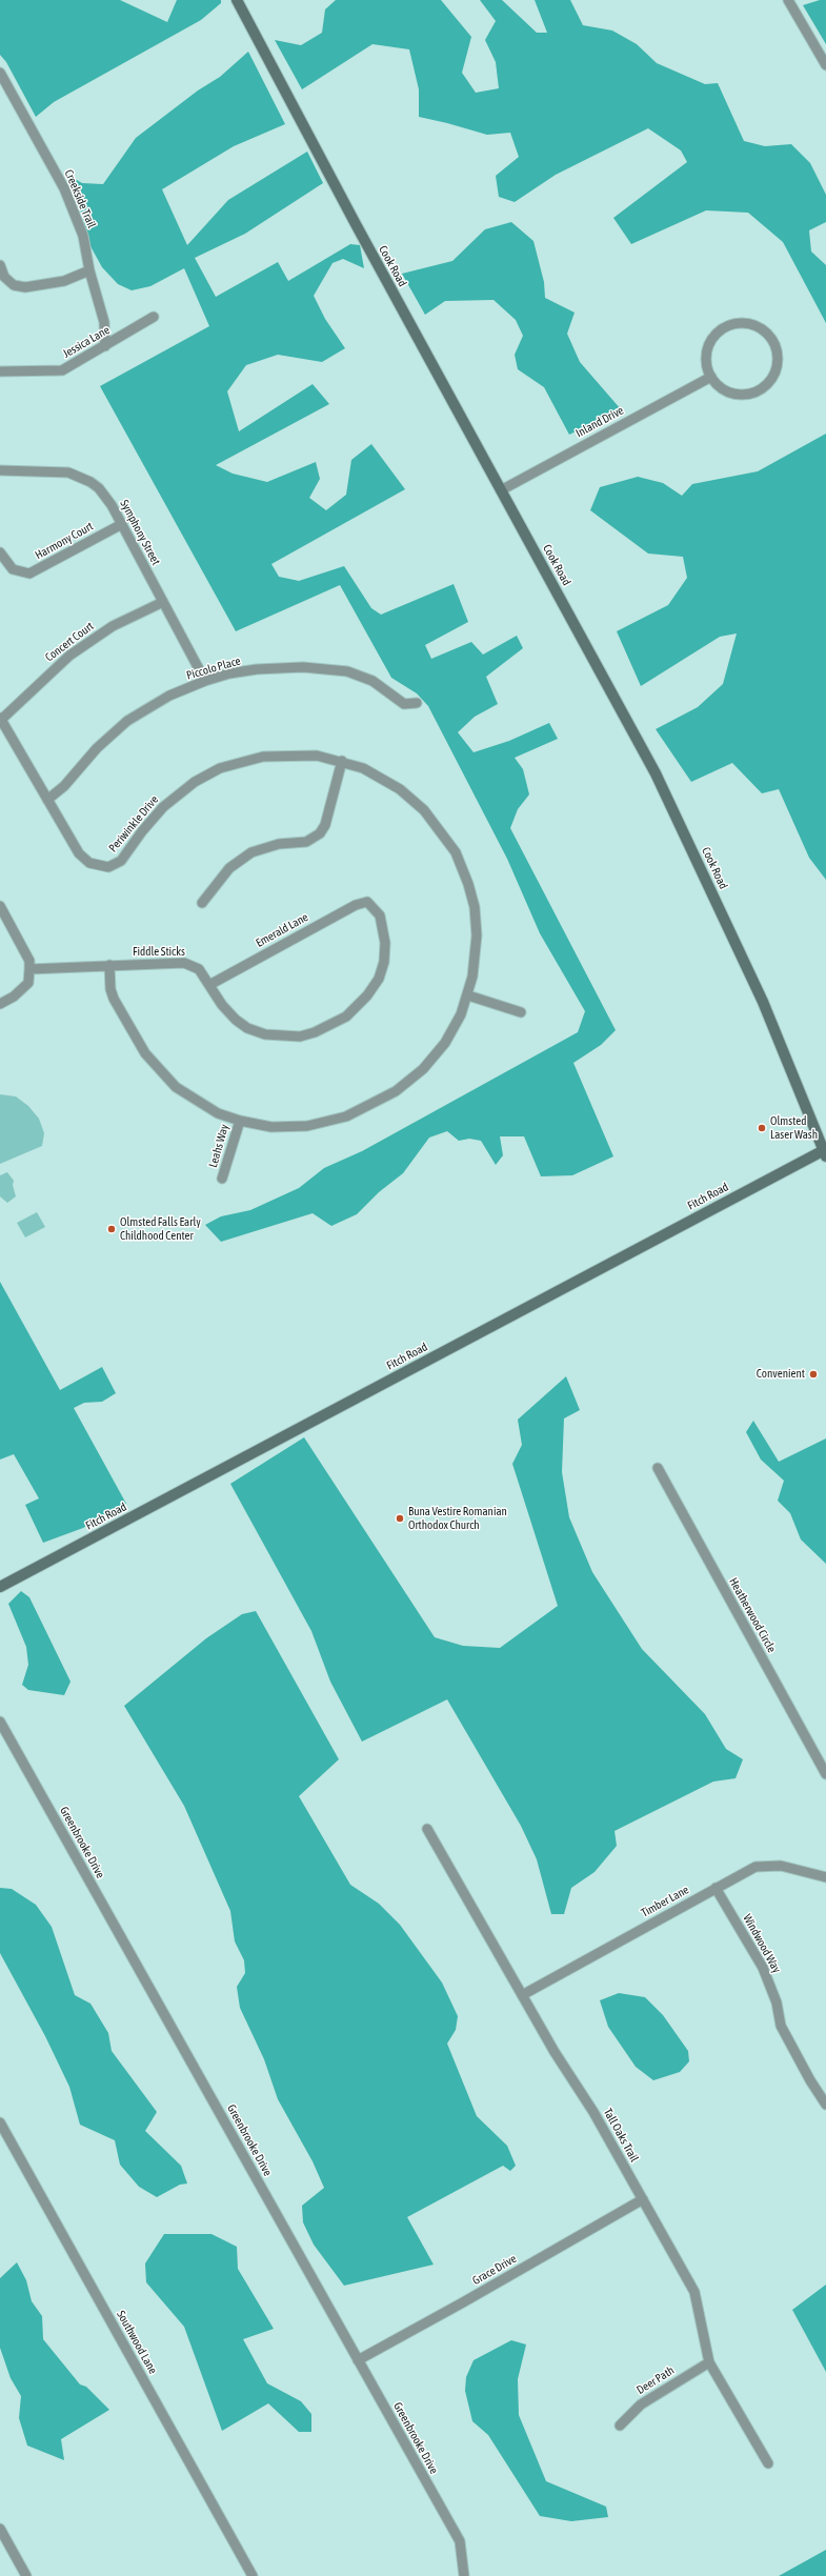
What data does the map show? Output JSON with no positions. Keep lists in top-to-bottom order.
{
  "streets": {
    "street": [
      "Creekside Trail",
      "Cook Road",
      "Jessica Lane",
      "Inland Drive",
      "Symphony Street",
      "Harmony Court",
      "Concert Court",
      "Piccolo Place",
      "Periwinkle Drive",
      "Emerald Lane",
      "Fiddle Sticks",
      "Leahs Way",
      "Fitch Road",
      "Heatherwood Circle",
      "Greenbrooke Drive",
      "Timber Lane",
      "Windwood Way",
      "Tall Oaks Trail",
      "Grace Drive",
      "Southwood Lane",
      "Deer Path"
    ]
  },
  "crossings": [
    ["Creekside Trail", "Jessica Lane"],
    ["Cook Road", "Inland Drive"],
    ["Cook Road", "Fitch Road"],
    ["Symphony Street", "Harmony Court"],
    ["Symphony Street", "Concert Court"],
    ["Symphony Street", "Piccolo Place"],
    ["Concert Court", "Periwinkle Drive"],
    ["Piccolo Place", "Periwinkle Drive"],
    ["Periwinkle Drive", "Fiddle Sticks"],
    ["Periwinkle Drive", "Leahs Way"],
    ["Emerald Lane", "Fiddle Sticks"],
    ["Greenbrooke Drive", "Grace Drive"],
    ["Timber Lane", "Windwood Way"],
    ["Timber Lane", "Tall Oaks Trail"],
    ["Tall Oaks Trail", "Grace Drive"],
    ["Tall Oaks Trail", "Deer Path"]
  ],
  "places": [
    "Olmsted Laser Wash",
    "Olmsted Falls Early Childhood Center",
    "Convenient",
    "Buna Vestire Romanian Orthodox Church"
  ]
}
